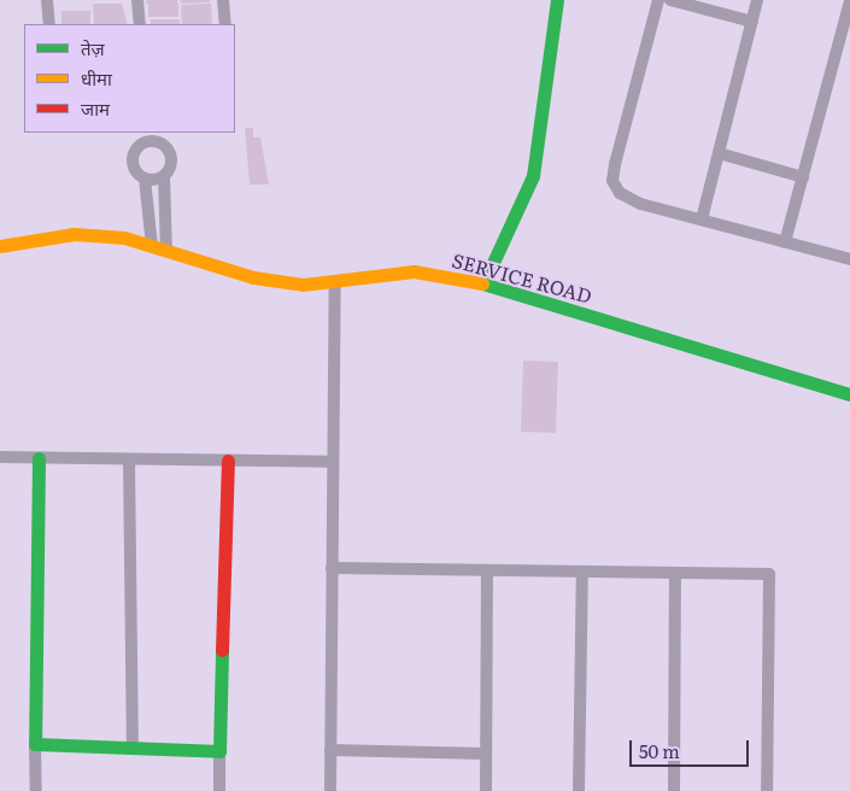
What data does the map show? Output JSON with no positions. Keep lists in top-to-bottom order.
{
  "streets": {
    "street": ["SERVICE ROAD"]
  },
  "legend": ["तेज़", "धीमा", "जाम"],
  "scale_bar": "50 m"
}
